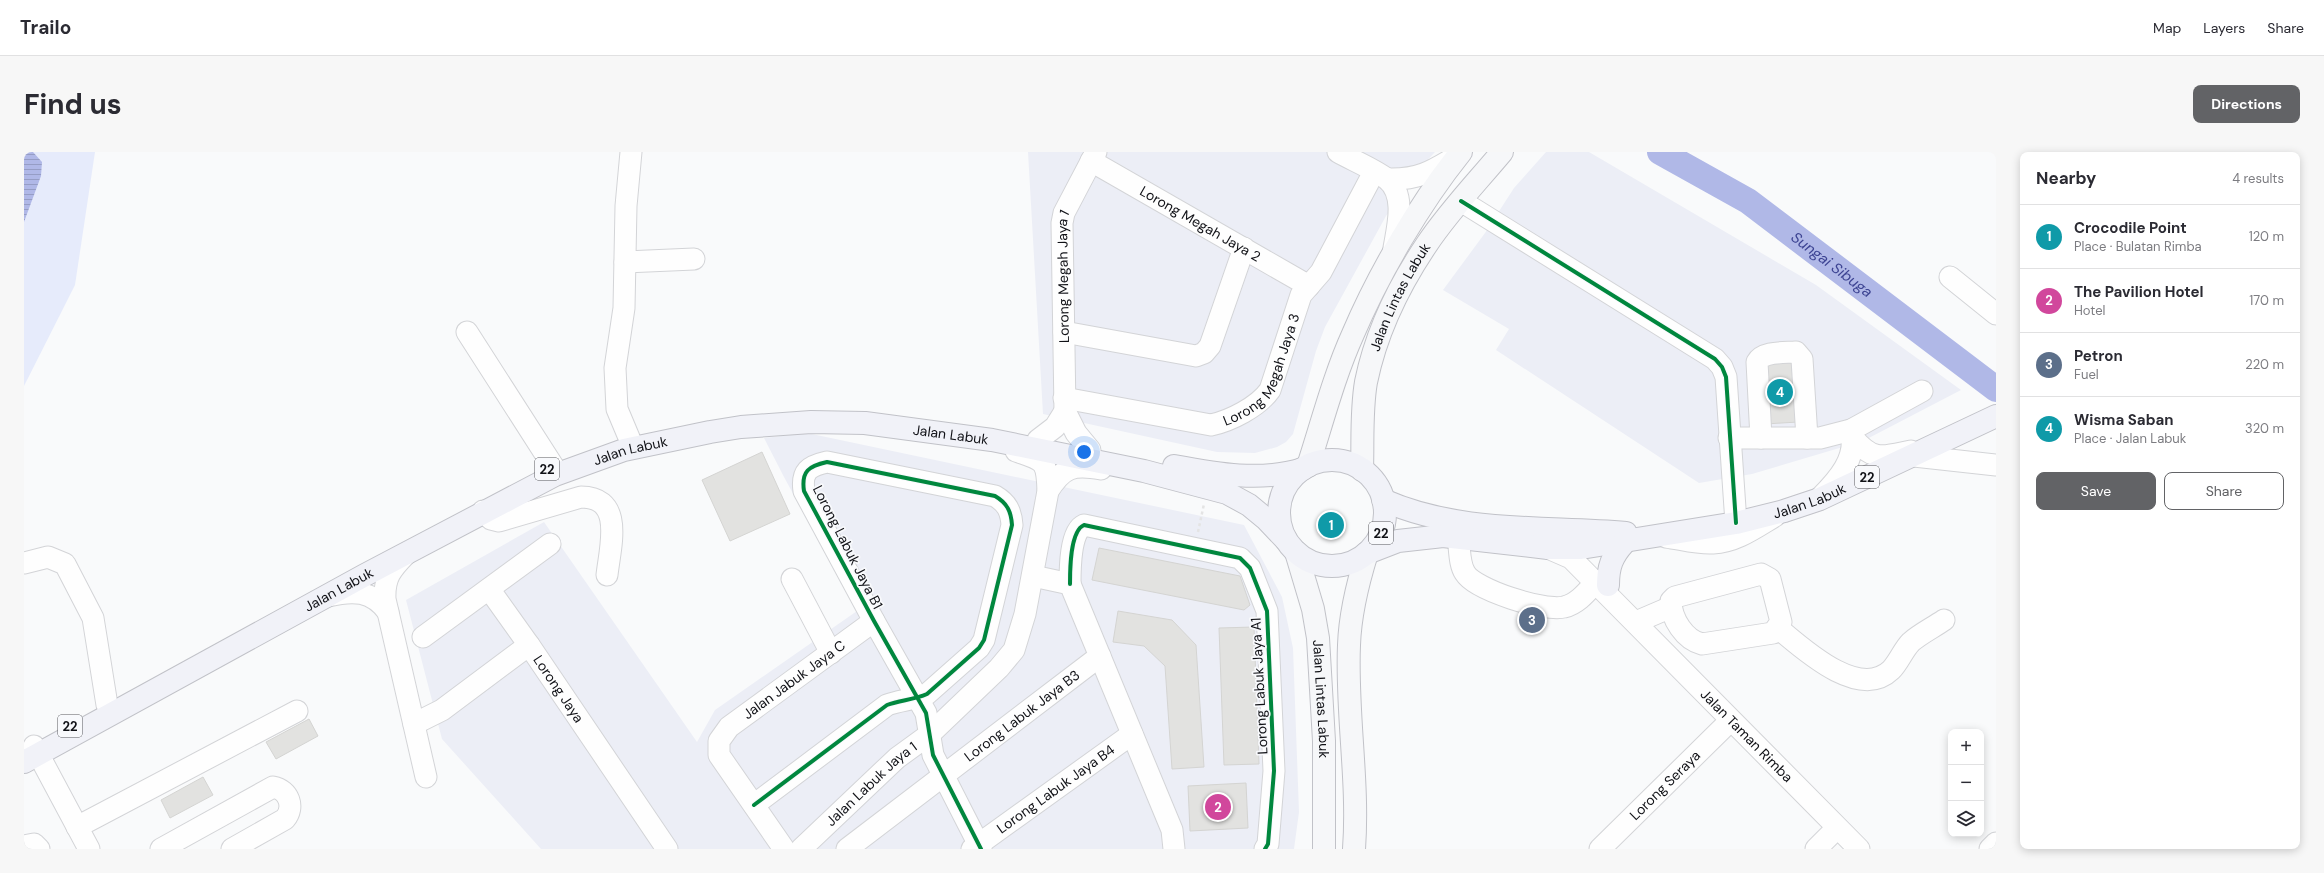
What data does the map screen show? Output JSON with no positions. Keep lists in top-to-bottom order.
{
  "streets": {
    "highway": ["Jalan Labuk", "22"],
    "main road": ["Jalan Lintas Labuk"],
    "street": [
      "Lorong Megah Jaya 2",
      "Lorong Megah Jaya 1",
      "Lorong Megah Jaya 3",
      "Lorong Labuk Jaya B1",
      "Jalan Jabuk Jaya C",
      "Lorong Labuk Jaya A1",
      "Lorong Jaya",
      "Lorong Labuk Jaya B3",
      "Jalan Taman Rimba",
      "Jalan Labuk Jaya 1",
      "Lorong Seraya",
      "Lorong Labuk Jaya B4"
    ]
  },
  "crossings": [
    ["Lorong Megah Jaya 2", "Lorong Megah Jaya 1"],
    ["Lorong Megah Jaya 2", "Lorong Megah Jaya 3"],
    ["Lorong Megah Jaya 1", "Lorong Megah Jaya 3"],
    ["Lorong Megah Jaya 1", "Jalan Labuk"],
    ["Jalan Lintas Labuk", "Jalan Labuk"],
    ["Jalan Lintas Labuk", "22"],
    ["Jalan Labuk", "22"],
    ["Lorong Labuk Jaya B1", "Jalan Jabuk Jaya C"],
    ["Lorong Labuk Jaya B1", "Lorong Labuk Jaya B3"],
    ["Lorong Labuk Jaya B1", "Jalan Labuk Jaya 1"],
    ["Lorong Labuk Jaya B1", "Lorong Labuk Jaya B4"],
    ["Jalan Taman Rimba", "Lorong Seraya"]
  ],
  "water": ["Sungai Sibuga"],
  "page": {
    "header": "Trailo",
    "nav": ["Map", "Layers", "Share"],
    "buttons": [
      "Directions",
      ["Save", "Share"]
    ],
    "title": "Find us",
    "heading": ["Nearby", "4 results"],
    "list": [
      {
        "mark": "1",
        "name": "Crocodile Point",
        "note": "Place · Bulatan Rimba",
        "value": "120 m"
      },
      {
        "mark": "2",
        "name": "The Pavilion Hotel",
        "note": "Hotel",
        "value": "170 m"
      },
      {
        "mark": "3",
        "name": "Petron",
        "note": "Fuel",
        "value": "220 m"
      },
      {
        "mark": "4",
        "name": "Wisma Saban",
        "note": "Place · Jalan Labuk",
        "value": "320 m"
      }
    ],
    "pins": [
      "4",
      "1",
      "3",
      "2"
    ],
    "map_buttons": ["+", "−"]
  }
}
